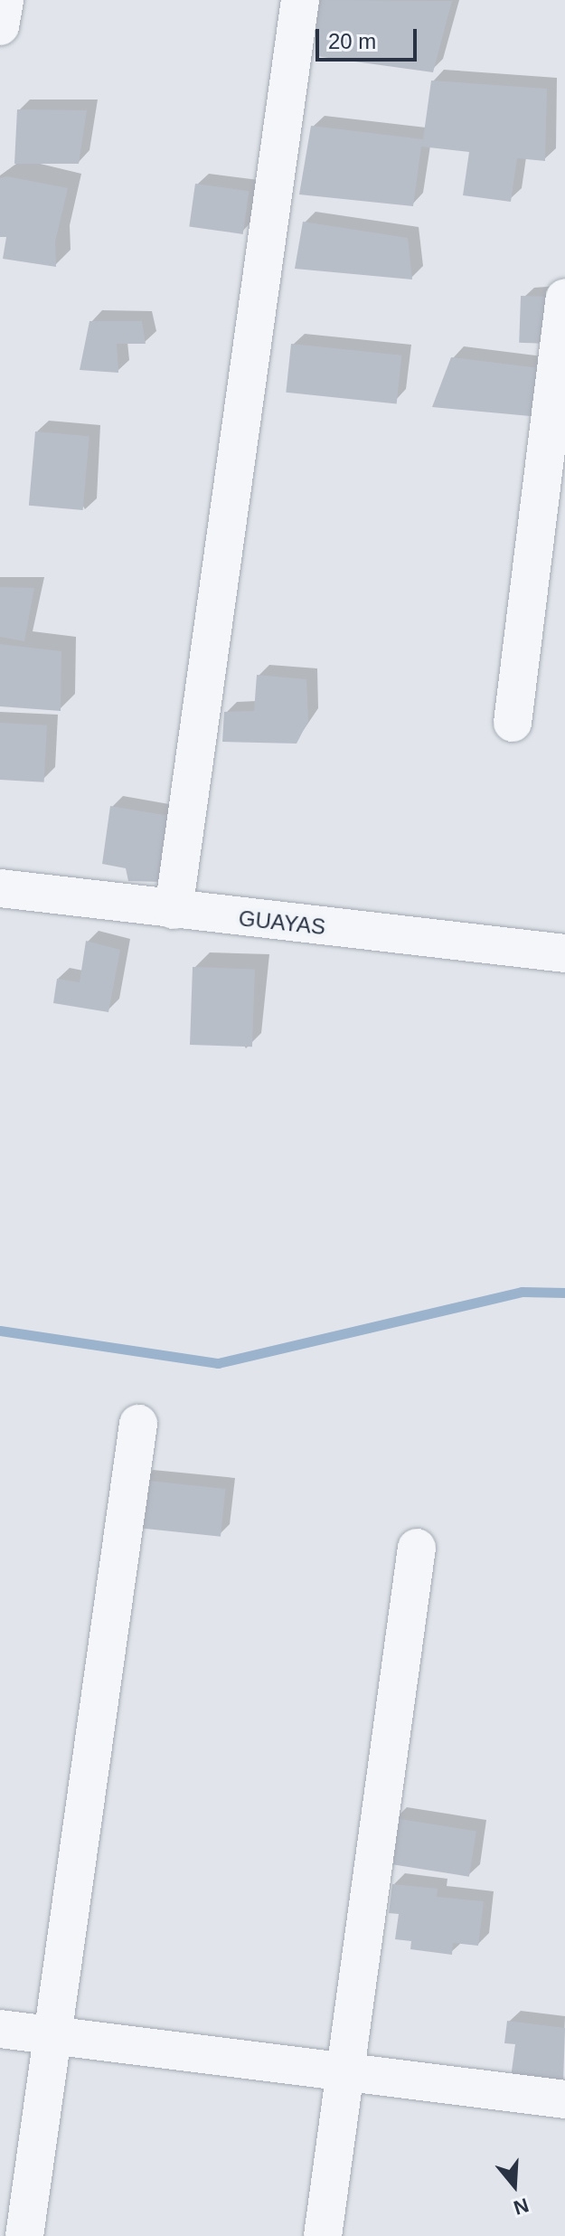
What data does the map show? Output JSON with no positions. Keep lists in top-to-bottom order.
{
  "streets": {
    "street": ["GUAYAS"]
  },
  "scale_bar": "20 m",
  "north": "bottom"
}
